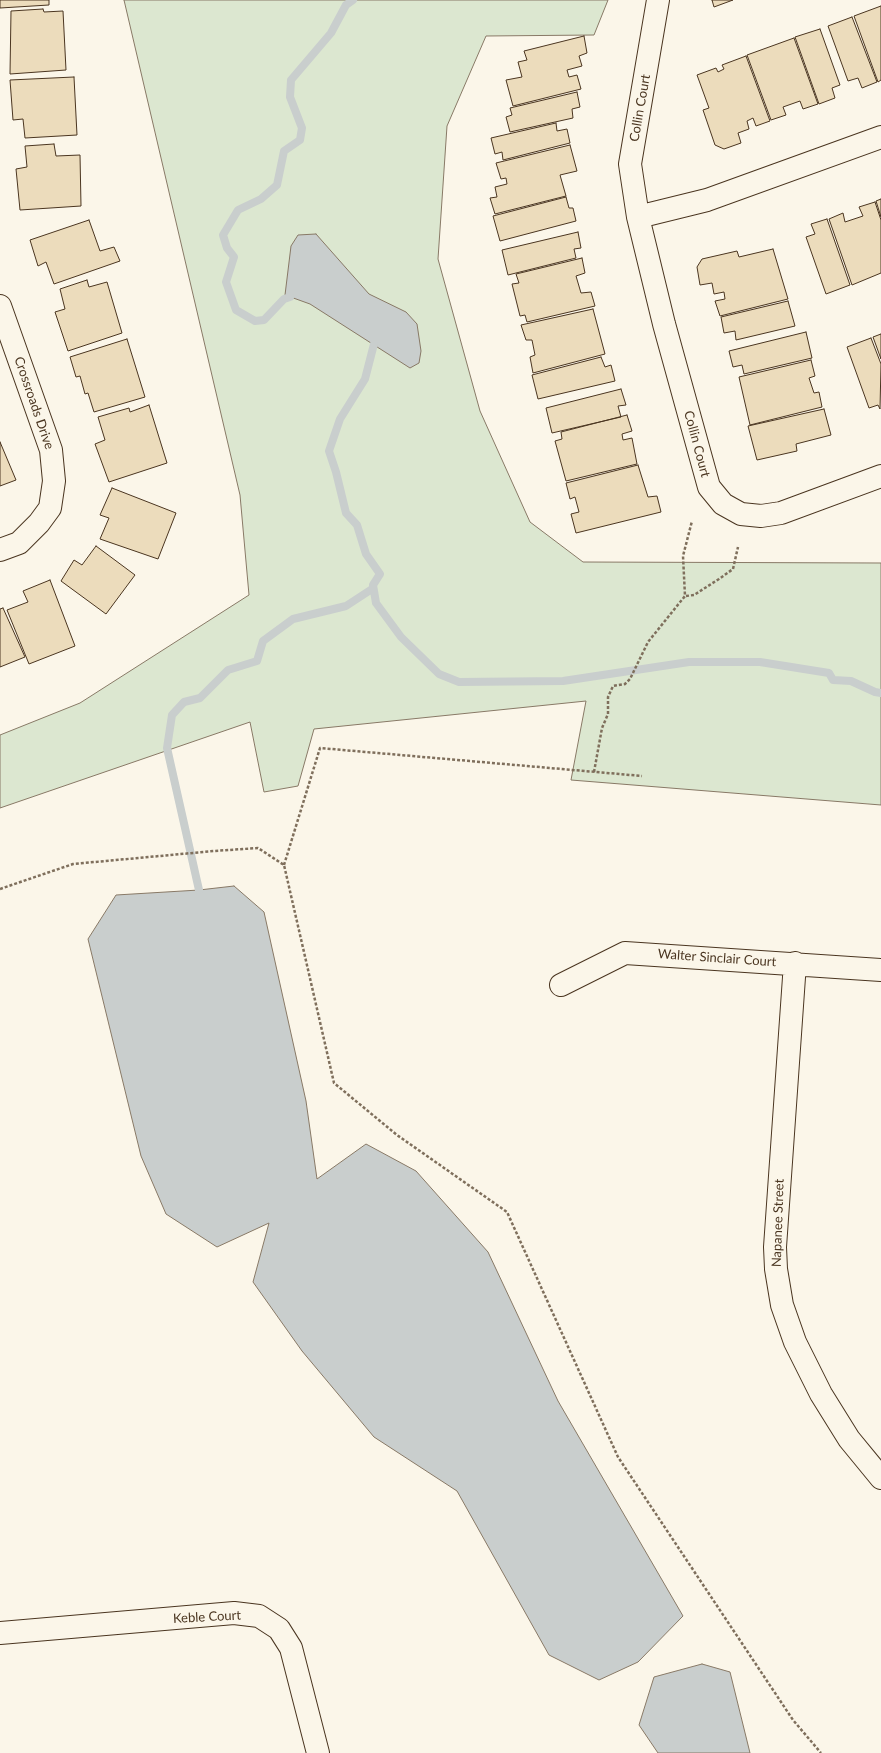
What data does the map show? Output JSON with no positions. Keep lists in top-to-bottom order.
{
  "streets": {
    "street": [
      "Collin Court",
      "Crossroads Drive",
      "Walter Sinclair Court",
      "Napanee Street",
      "Keble Court"
    ]
  },
  "crossings": [
    ["Walter Sinclair Court", "Napanee Street"]
  ]
}
